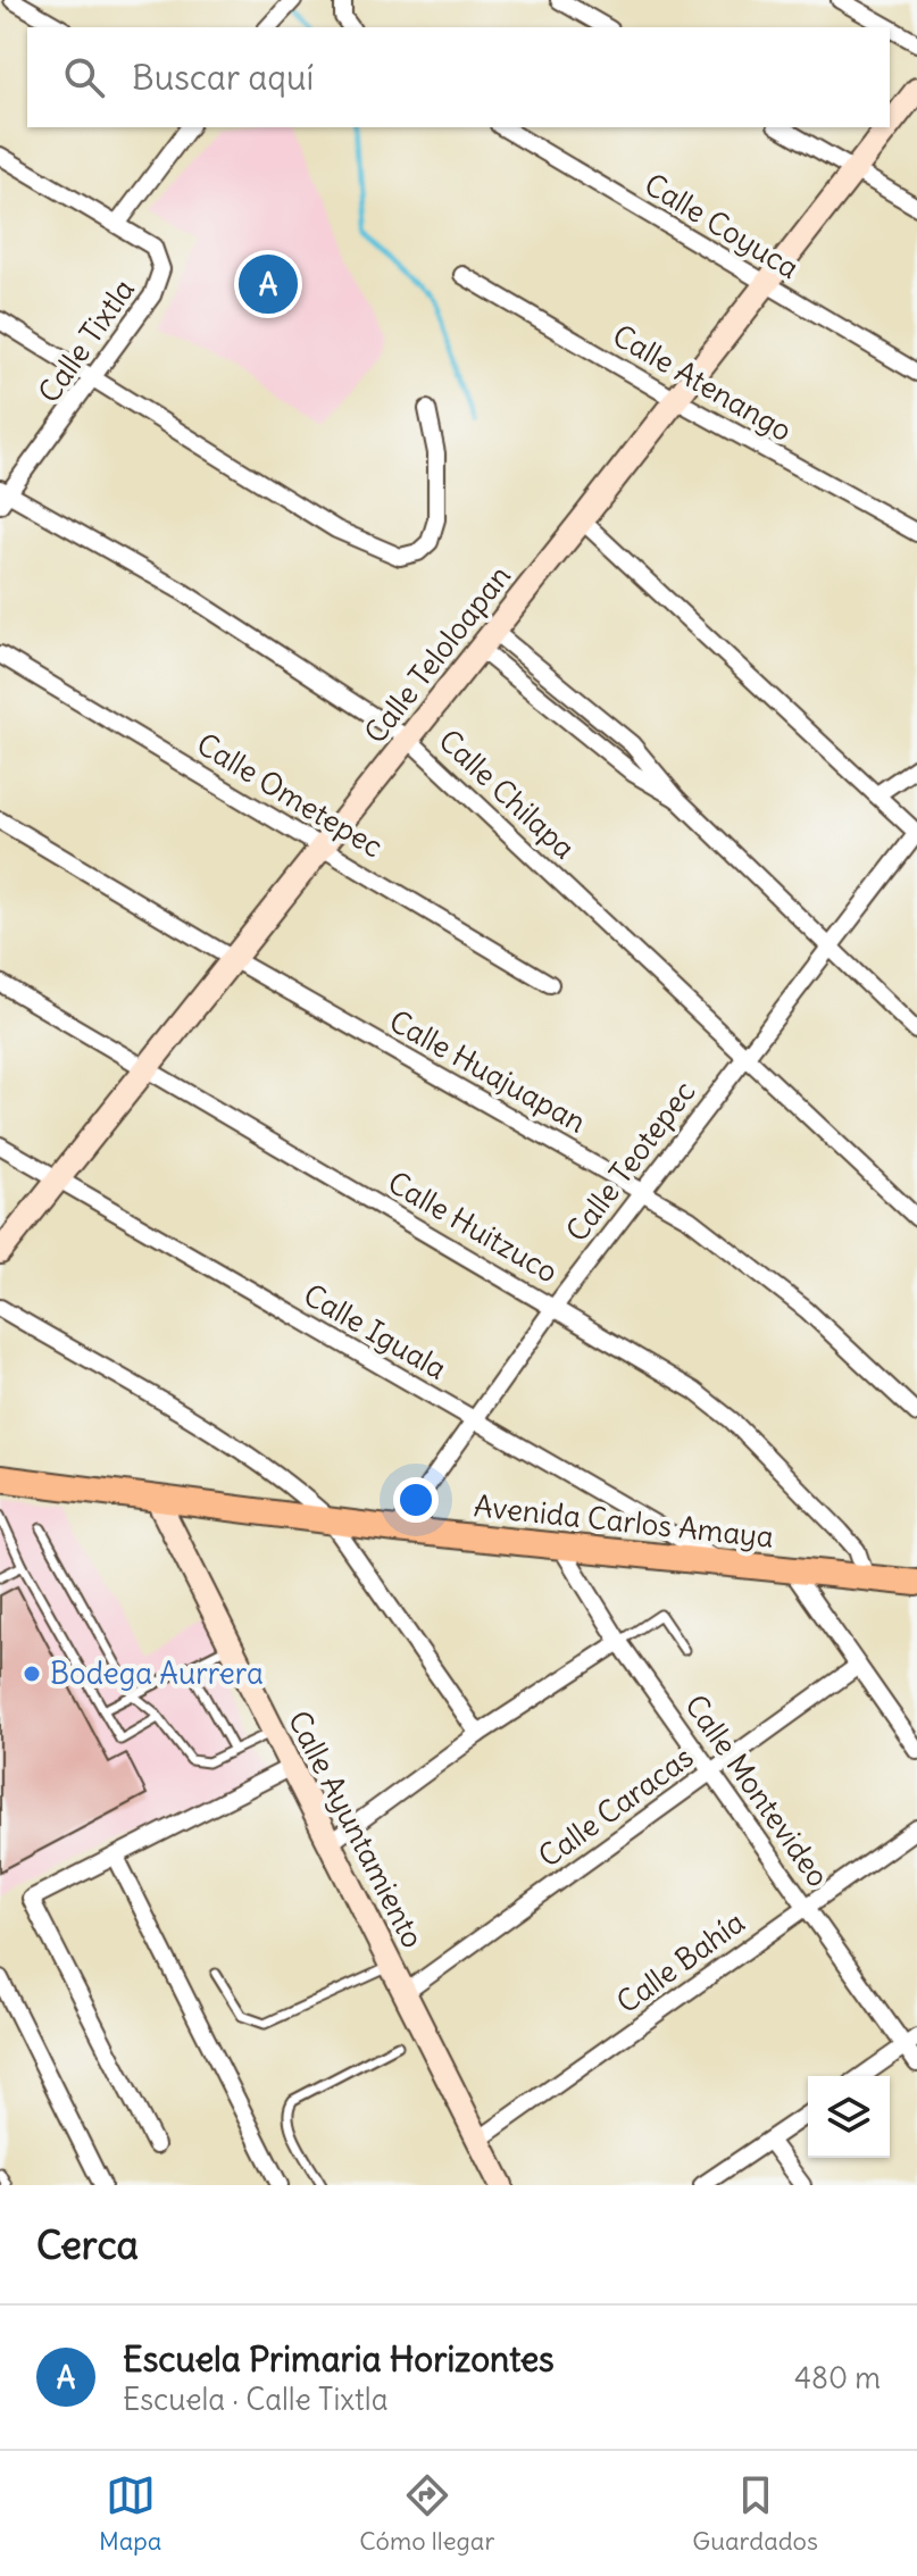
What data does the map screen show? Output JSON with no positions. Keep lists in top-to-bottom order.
{
  "streets": {
    "main road": ["Avenida Carlos Amaya"],
    "street": [
      "Calle Coyuca",
      "Calle Tixtla",
      "Calle Atenango",
      "Calle Teloloapan",
      "Calle Chilapa",
      "Calle Ometepec",
      "Calle Huajuapan",
      "Calle Teotepec",
      "Calle Huitzuco",
      "Calle Iguala",
      "Calle Montevideo",
      "Calle Caracas",
      "Calle Ayuntamiento",
      "Calle Bahía"
    ]
  },
  "crossings": [
    ["Calle Coyuca", "Calle Teloloapan"],
    ["Calle Tixtla", "Calle Chilapa"],
    ["Calle Atenango", "Calle Teloloapan"],
    ["Calle Teloloapan", "Calle Chilapa"],
    ["Calle Teloloapan", "Calle Ometepec"],
    ["Calle Teloloapan", "Calle Huajuapan"],
    ["Calle Teloloapan", "Calle Huitzuco"],
    ["Calle Teloloapan", "Calle Iguala"],
    ["Calle Chilapa", "Calle Teotepec"],
    ["Calle Huajuapan", "Calle Teotepec"],
    ["Calle Teotepec", "Calle Huitzuco"],
    ["Calle Teotepec", "Calle Iguala"],
    ["Calle Teotepec", "Avenida Carlos Amaya"],
    ["Calle Huitzuco", "Avenida Carlos Amaya"],
    ["Calle Iguala", "Avenida Carlos Amaya"],
    ["Avenida Carlos Amaya", "Calle Montevideo"],
    ["Avenida Carlos Amaya", "Calle Ayuntamiento"],
    ["Calle Montevideo", "Calle Caracas"],
    ["Calle Montevideo", "Calle Bahía"],
    ["Calle Caracas", "Calle Ayuntamiento"],
    ["Calle Ayuntamiento", "Calle Bahía"]
  ],
  "places": ["Bodega Aurrera"],
  "page": {
    "search": "Buscar aquí",
    "pins": "A",
    "heading": "Cerca",
    "list": [
      {
        "mark": "A",
        "name": "Escuela Primaria Horizontes",
        "note": "Escuela · Calle Tixtla",
        "value": "480 m"
      }
    ],
    "nav": ["Mapa", "Cómo llegar", "Guardados"]
  }
}
